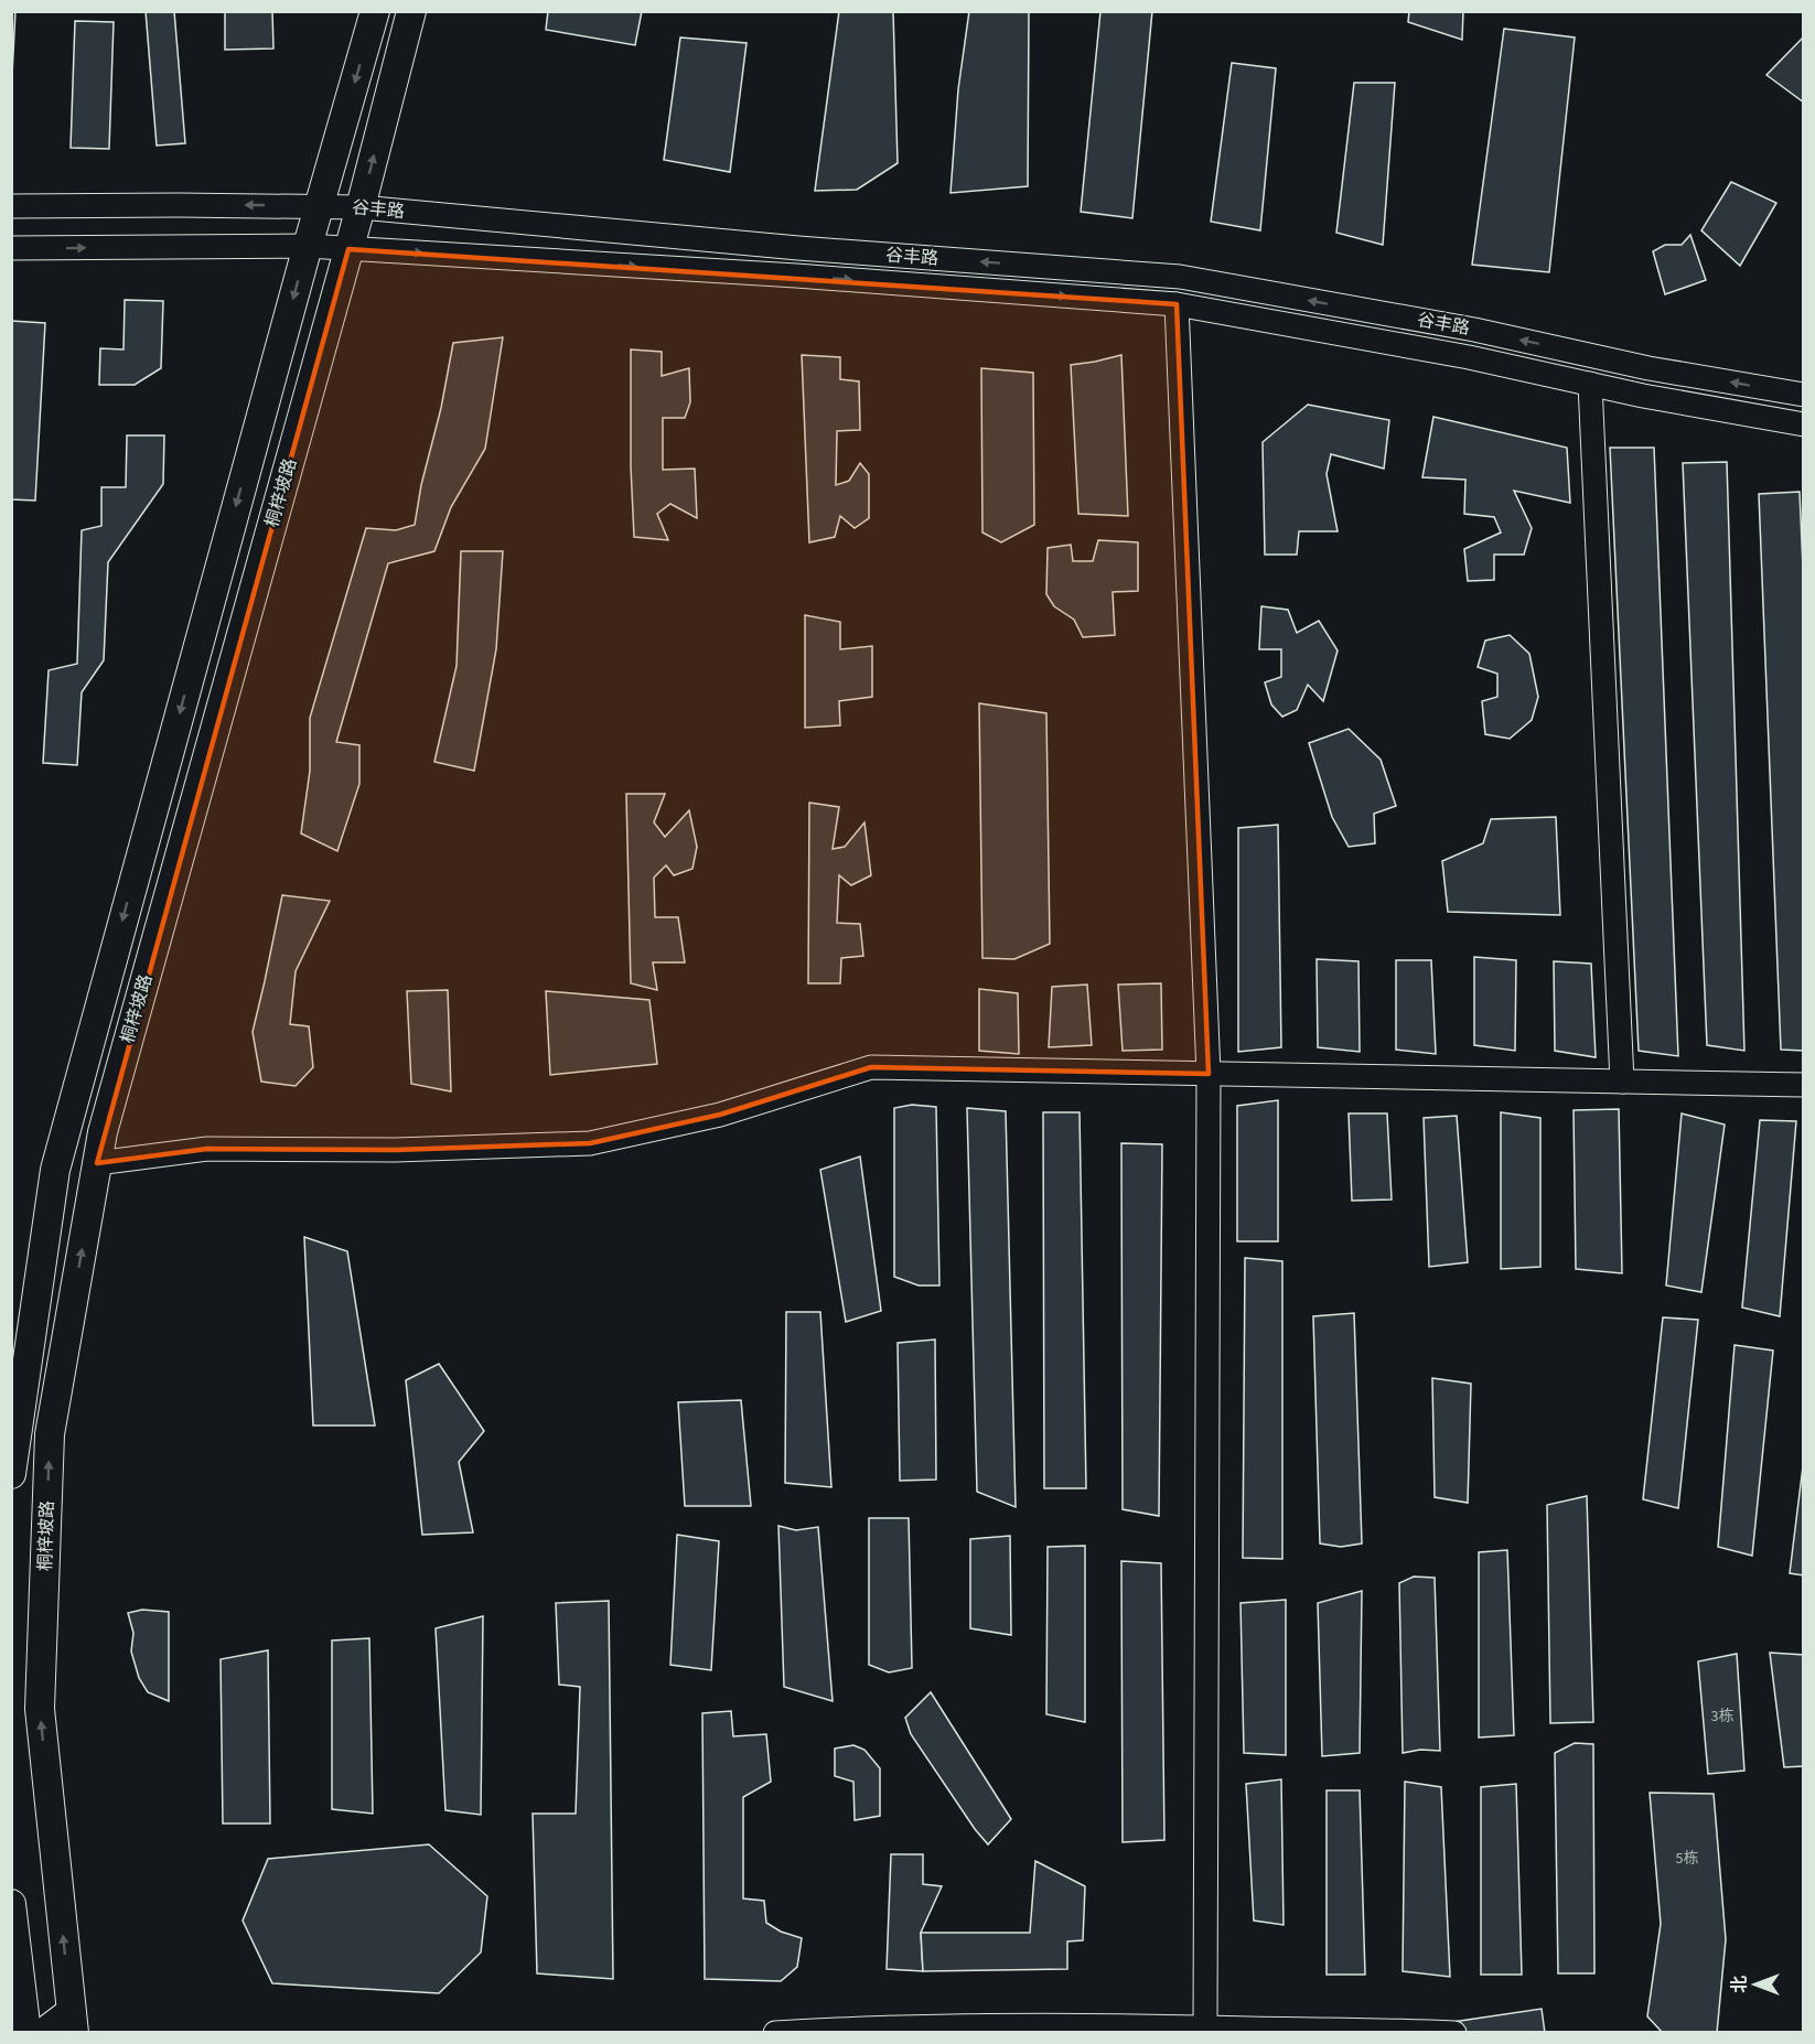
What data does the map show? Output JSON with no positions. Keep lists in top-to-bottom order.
{
  "streets": {
    "main road": ["桐梓坡路"],
    "street": ["谷丰路"]
  },
  "crossings": [
    ["谷丰路", "桐梓坡路"]
  ],
  "house_numbers": ["3栋", "5栋"],
  "north": "left"
}
